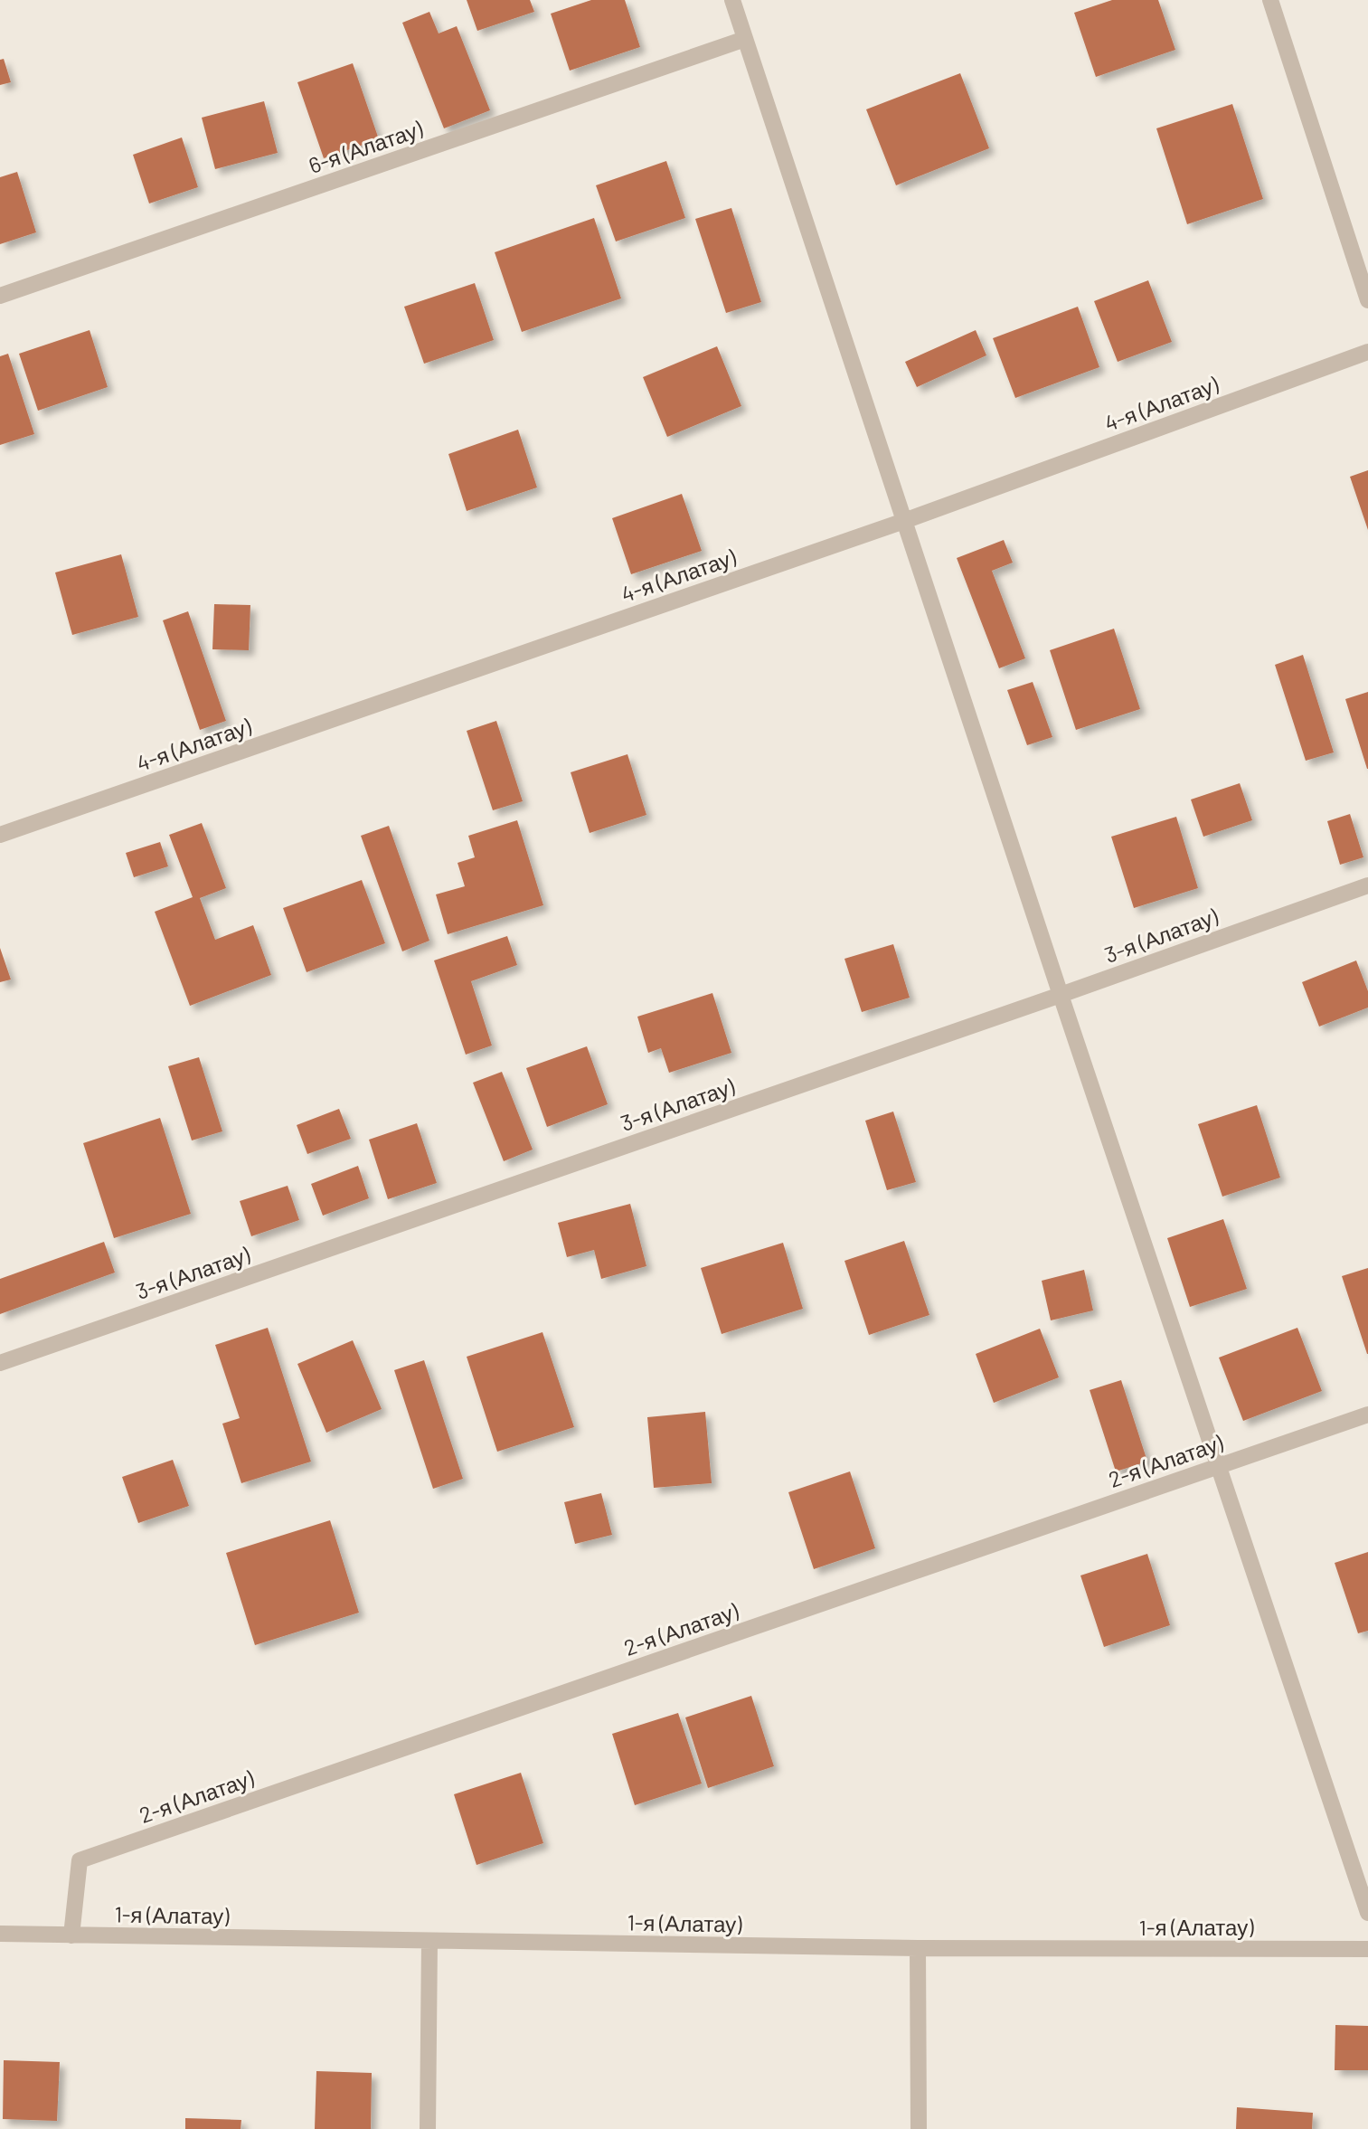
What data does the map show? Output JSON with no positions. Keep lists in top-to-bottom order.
{
  "streets": {
    "street": [
      "6-я (Алатау)",
      "4-я (Алатау)",
      "3-я (Алатау)",
      "2-я (Алатау)",
      "1-я (Алатау)"
    ]
  },
  "crossings": [
    ["2-я (Алатау)", "1-я (Алатау)"]
  ]
}
